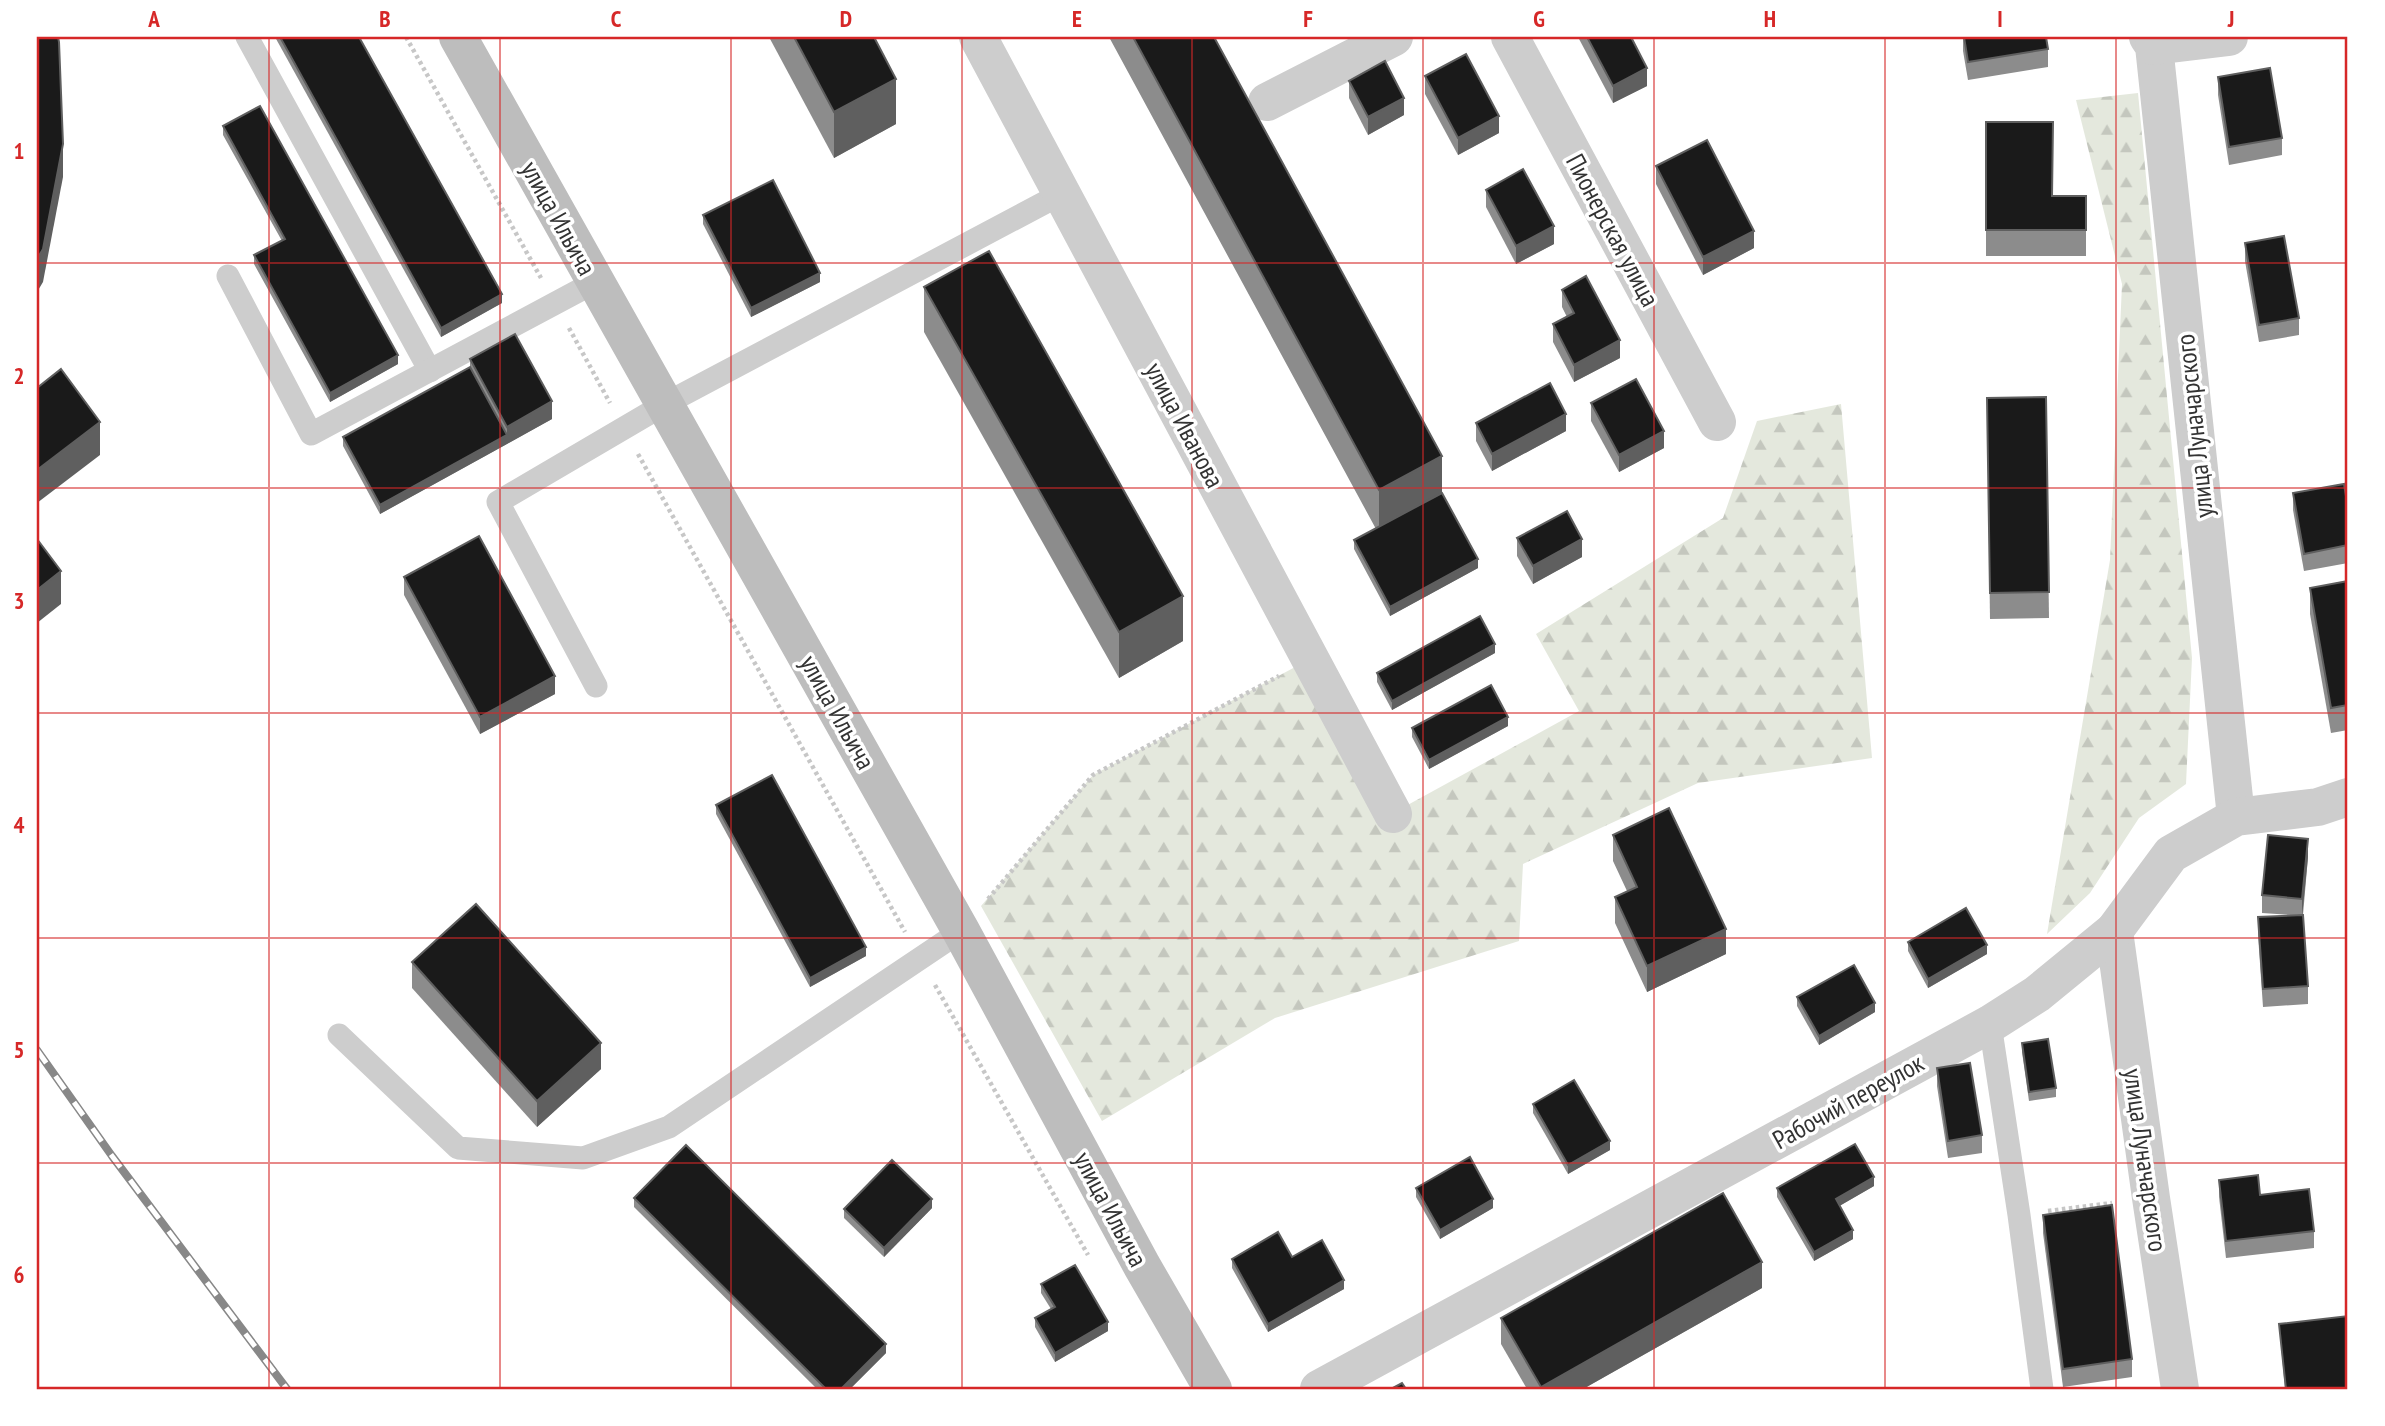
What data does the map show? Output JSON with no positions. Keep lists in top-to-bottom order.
{
  "streets": {
    "main road": ["улица Ильича"],
    "street": [
      "Пионерская улица",
      "улица Иванова",
      "улица Луначарского",
      "Рабочий переулок"
    ]
  },
  "crossings": [
    ["улица Луначарского", "Рабочий переулок"]
  ],
  "grid": {
    "columns": [
      "A",
      "B",
      "C",
      "D",
      "E",
      "F",
      "G",
      "H",
      "I",
      "J"
    ],
    "rows": [
      "1",
      "2",
      "3",
      "4",
      "5",
      "6"
    ]
  }
}
